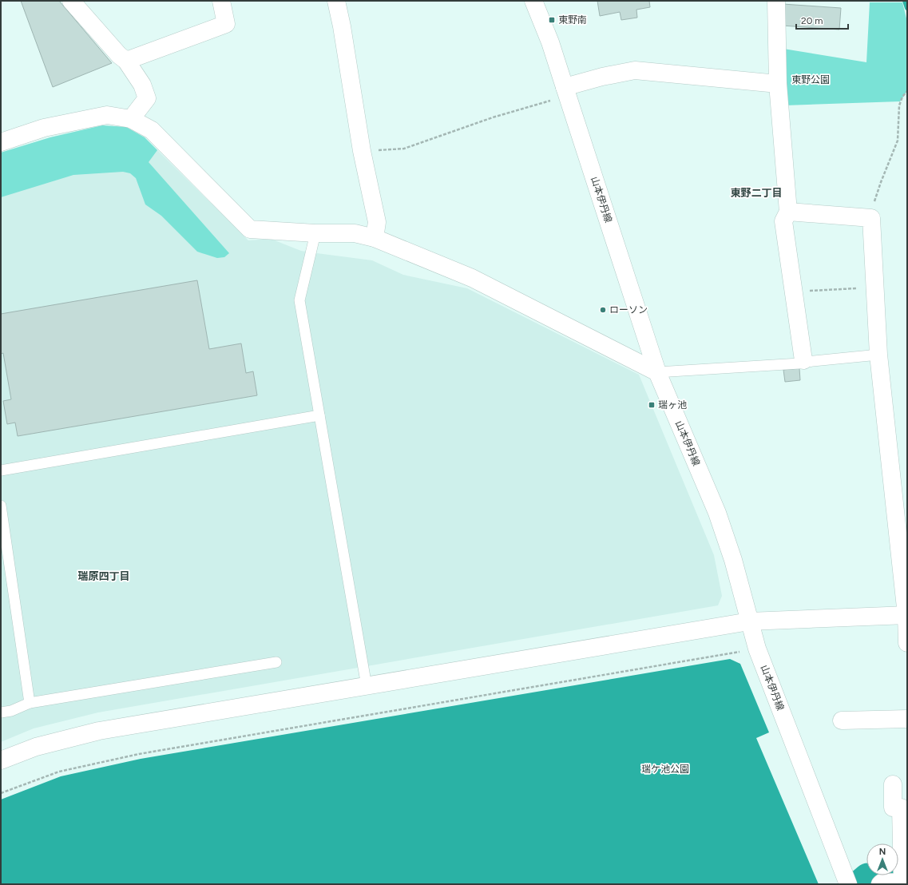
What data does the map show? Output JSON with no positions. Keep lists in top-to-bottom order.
{
  "streets": {
    "street": ["山本伊丹線"]
  },
  "districts": ["東野二丁目", "瑞原四丁目"],
  "parks": ["東野公園", "瑞ケ池公園"],
  "places": {
    "transit": ["東野南", "瑞ヶ池"],
    "other": ["ローソン"]
  },
  "scale_bar": "20 m",
  "north": "top"
}
